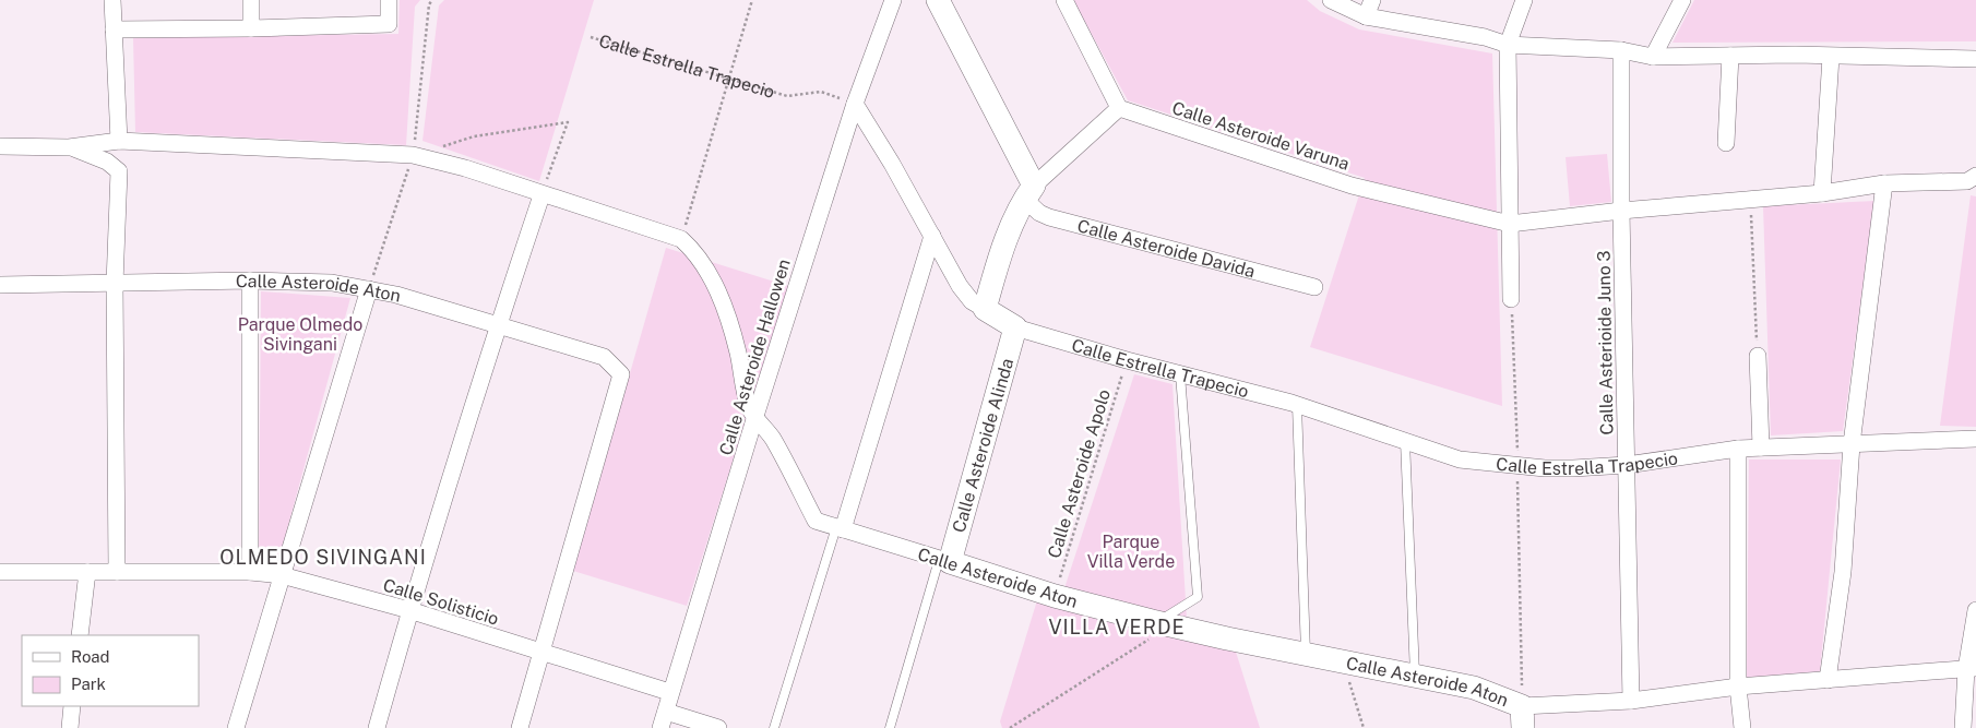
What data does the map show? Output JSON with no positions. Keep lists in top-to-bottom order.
{
  "streets": {
    "street": [
      "Calle Estrella Trapecio",
      "Calle Asteroide Varuna",
      "Calle Asteroide Davida",
      "Calle Asteroide Aton",
      "Calle Asterioide Juno 3",
      "Calle Asteroide Hallowen",
      "Calle Asteroide Alinda",
      "Calle Solisticio"
    ],
    "path": ["Calle Asteroide Apolo"]
  },
  "crossings": [
    ["Calle Estrella Trapecio", "Calle Asterioide Juno 3"],
    ["Calle Estrella Trapecio", "Calle Asteroide Hallowen"],
    ["Calle Estrella Trapecio", "Calle Asteroide Alinda"],
    ["Calle Estrella Trapecio", "Calle Asteroide Apolo"],
    ["Calle Asteroide Aton", "Calle Asteroide Hallowen"],
    ["Calle Asteroide Aton", "Calle Asteroide Alinda"],
    ["Calle Asteroide Aton", "Calle Asteroide Apolo"],
    ["Calle Asteroide Aton", "Calle Solisticio"],
    ["Calle Asteroide Hallowen", "Calle Solisticio"]
  ],
  "districts": ["OLMEDO SIVINGANI", "VILLA VERDE"],
  "parks": ["Parque Olmedo Sivingani", "Parque Villa Verde"],
  "legend": ["Road", "Park"]
}
